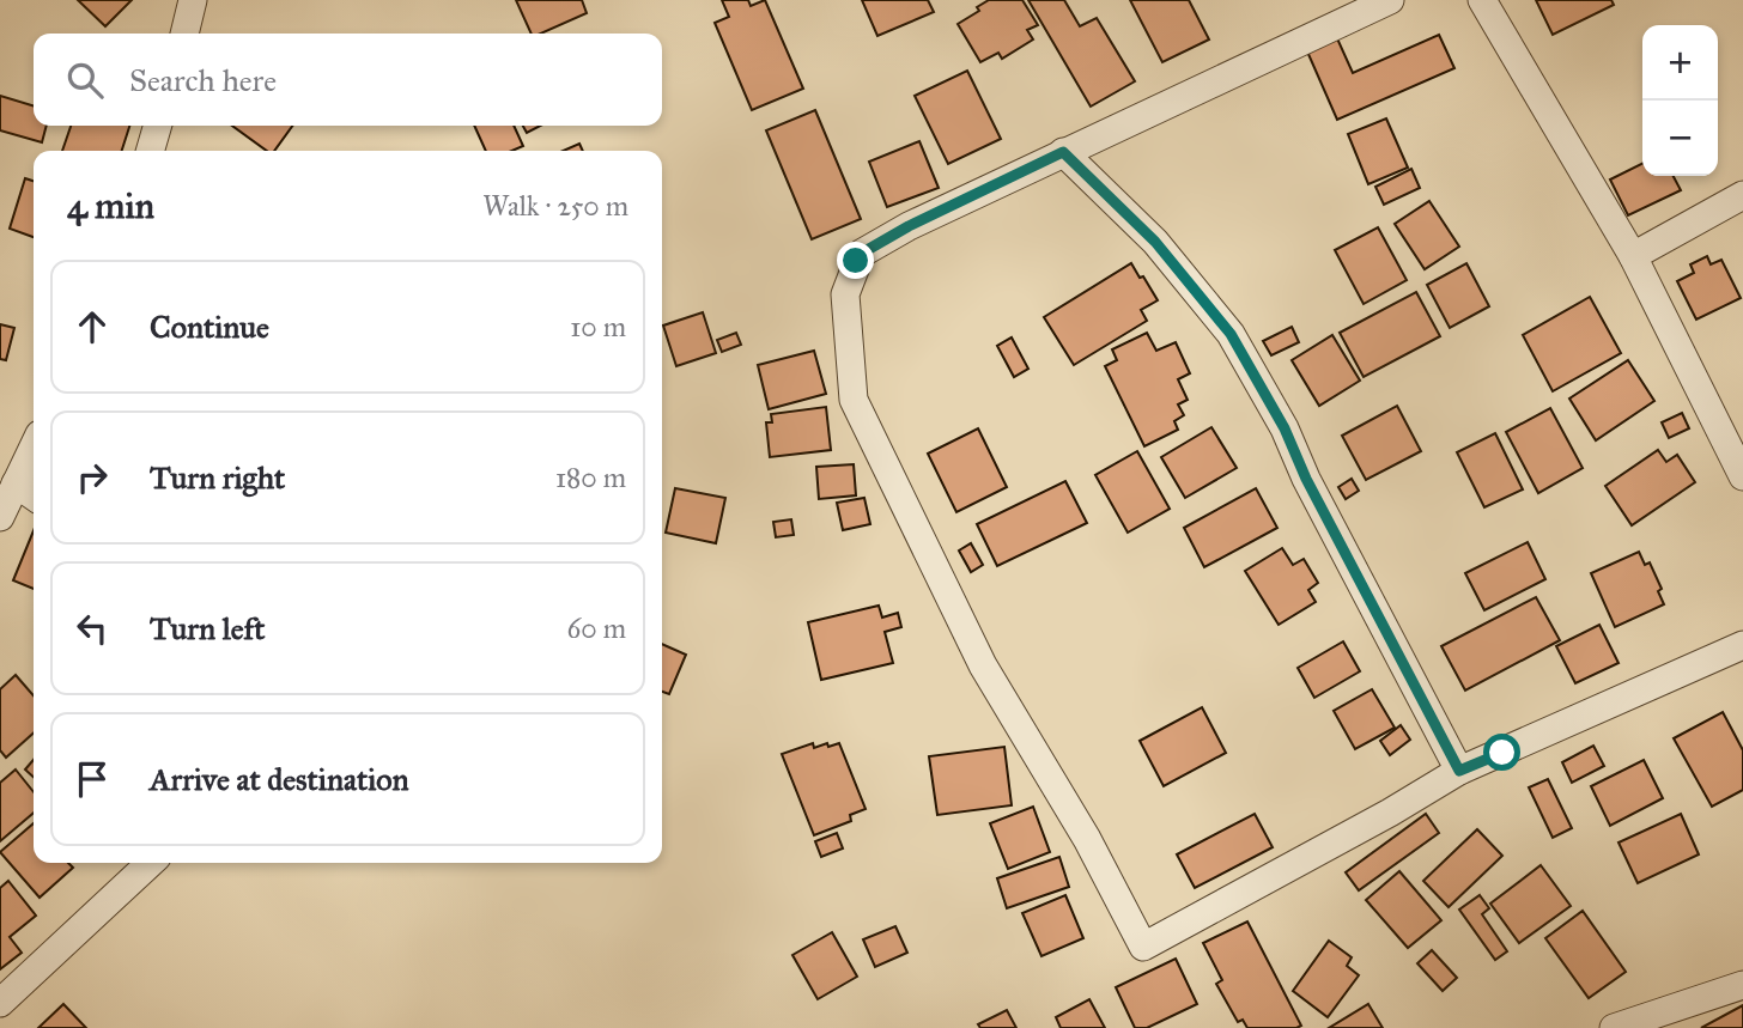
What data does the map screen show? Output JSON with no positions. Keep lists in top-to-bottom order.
{
  "page": {
    "map_buttons": ["+", "−"],
    "search": "Search here",
    "heading": ["4 min", "Walk · 250 m"],
    "list": [
      ["Continue", "10 m"],
      ["Turn right", "180 m"],
      ["Turn left", "60 m"],
      "Arrive at destination"
    ]
  }
}
